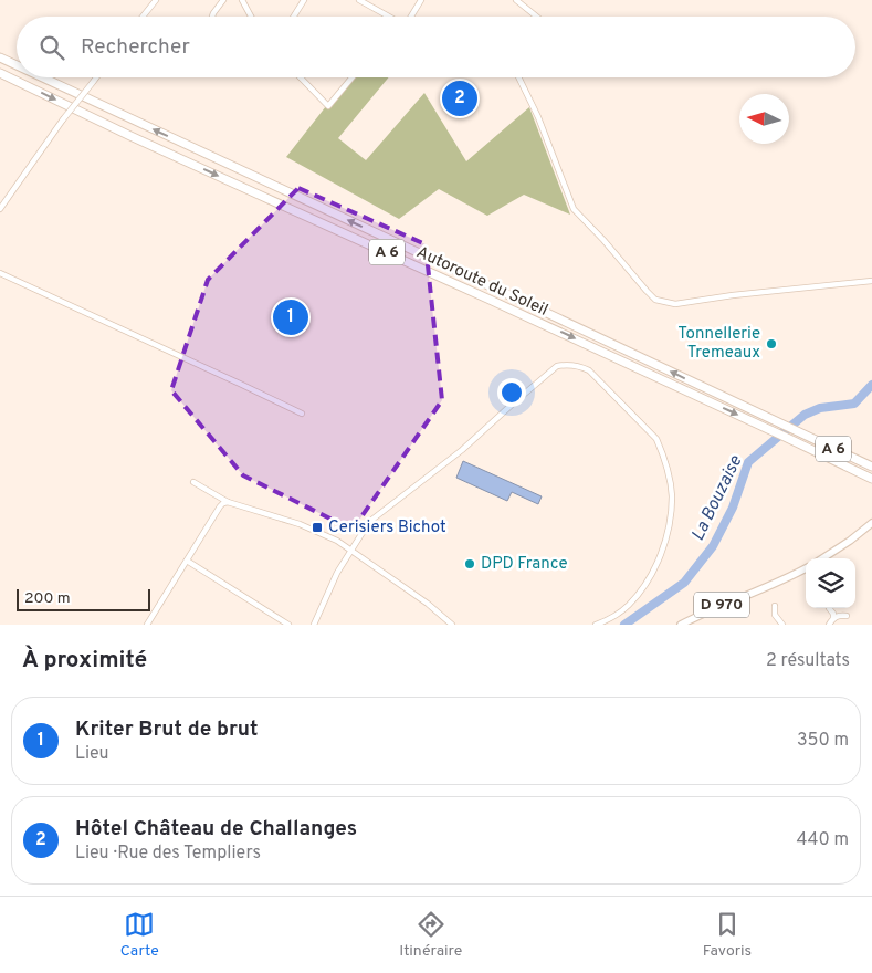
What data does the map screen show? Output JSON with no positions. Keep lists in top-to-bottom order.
{
  "streets": {
    "highway": ["A 6", "Autoroute du Soleil"],
    "main road": ["D 970"]
  },
  "water": ["La Bouzaise"],
  "places": {
    "other": ["Tonnellerie Tremeaux", "DPD France"],
    "transit": ["Cerisiers Bichot"]
  },
  "scale_bar": "200 m",
  "north": "left",
  "page": {
    "search": "Rechercher",
    "pins": ["2", "1"],
    "scale": "200 m",
    "heading": ["À proximité", "2 résultats"],
    "list": [
      {
        "mark": "1",
        "name": "Kriter Brut de brut",
        "note": "Lieu",
        "value": "350 m"
      },
      {
        "mark": "2",
        "name": "Hôtel Château de Challanges",
        "note": "Lieu · Rue des Templiers",
        "value": "440 m"
      }
    ],
    "nav": ["Carte", "Itinéraire", "Favoris"]
  }
}
